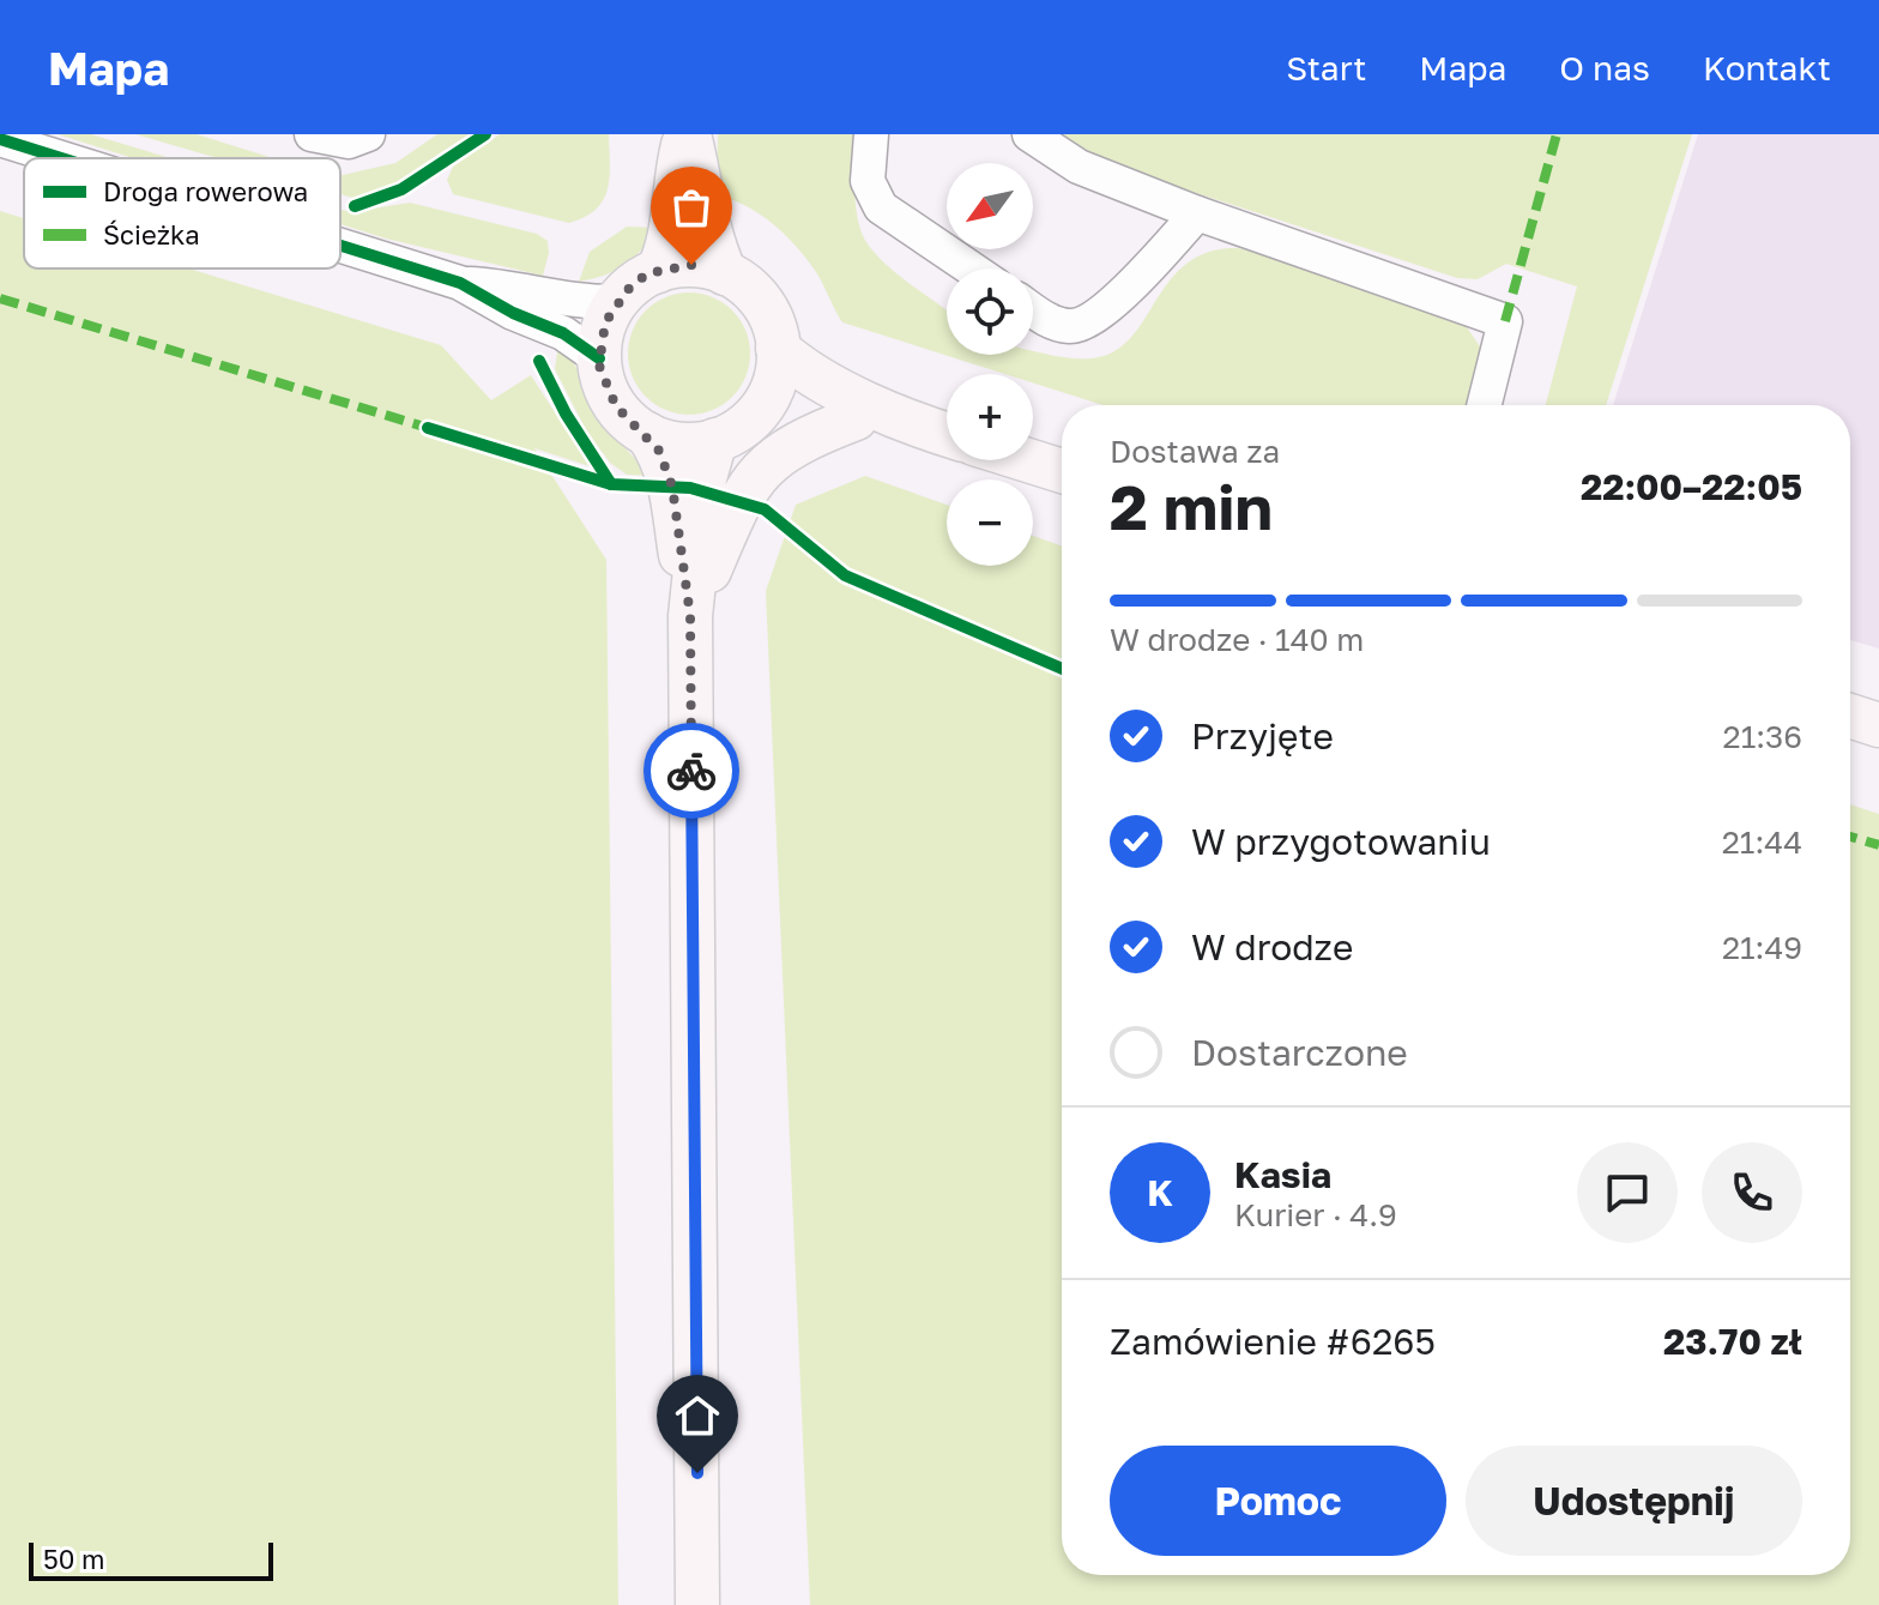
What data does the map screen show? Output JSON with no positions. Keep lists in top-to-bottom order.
{
  "legend": ["Droga rowerowa", "Ścieżka"],
  "scale_bar": "50 m",
  "north": "bottom left",
  "page": {
    "header": "Mapa",
    "nav": [
      "Start",
      "Mapa",
      "O nas",
      "Kontakt"
    ],
    "map_buttons": ["+", "−"],
    "heading": ["2 min", "Dostawa za", "22:00–22:05"],
    "panel": [
      "Kasia",
      "Kurier · 4.9",
      "Zamówienie #6265",
      "23.70 zł"
    ],
    "bar": "W drodze · 140 m",
    "list": [
      ["Przyjęte", "21:36"],
      ["W przygotowaniu", "21:44"],
      ["W drodze", "21:49"],
      "Dostarczone"
    ],
    "round": "K",
    "buttons": ["Pomoc", "Udostępnij"],
    "scale": "50 m"
  }
}
